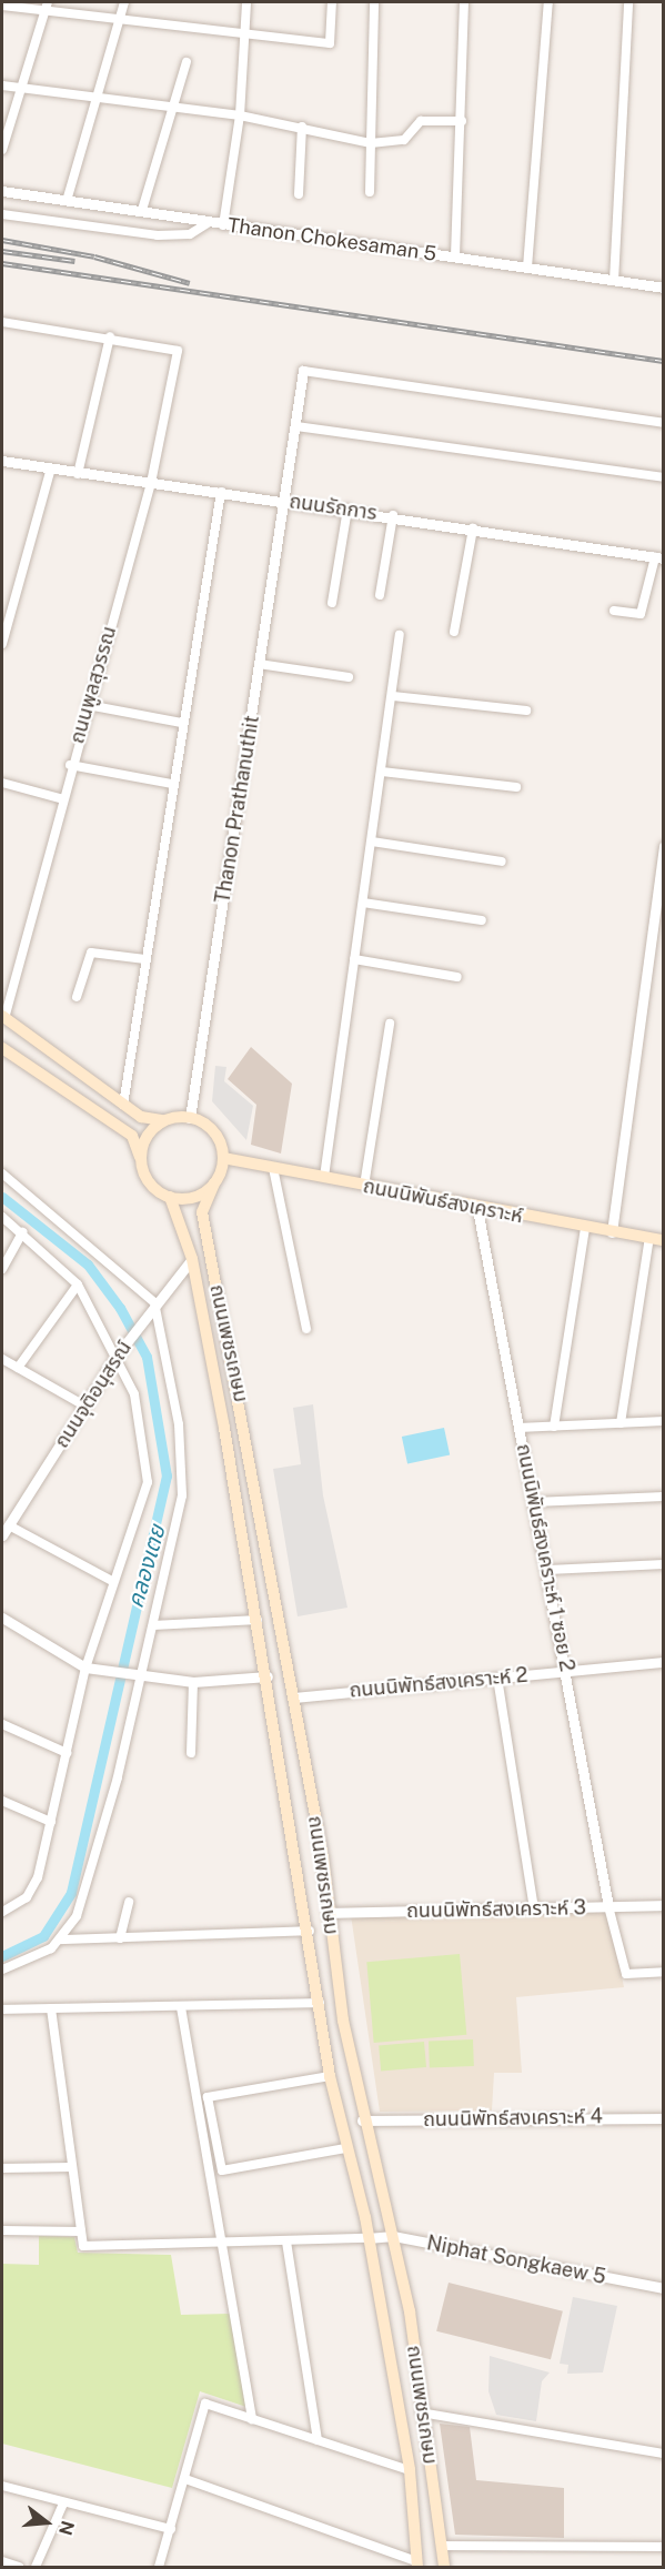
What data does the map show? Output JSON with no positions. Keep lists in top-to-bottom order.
{
  "streets": {
    "main road": ["ถนนนิพันธ์สงเคราะห์", "ถนนเพชรเกษม"],
    "street": [
      "Thanon Chokesaman 5",
      "ถนนรัถการ",
      "ถนนพูลสุวรรณ",
      "Thanon Prathanuthit",
      "ถนนจุติอนุสรณ์",
      "ถนนนิพันธ์สงเคราะห์ 1 ซอย 2",
      "ถนนนิพัทธ์สงเคราะห์ 2",
      "ถนนนิพัทธ์สงเคราะห์ 3",
      "ถนนนิพัทธ์สงเคราะห์ 4",
      "Niphat Songkaew 5"
    ]
  },
  "crossings": [
    ["ถนนรัถการ", "ถนนพูลสุวรรณ"],
    ["ถนนรัถการ", "Thanon Prathanuthit"],
    ["Thanon Prathanuthit", "ถนนนิพันธ์สงเคราะห์"],
    ["Thanon Prathanuthit", "ถนนเพชรเกษม"],
    ["ถนนนิพันธ์สงเคราะห์", "ถนนเพชรเกษม"],
    ["ถนนนิพันธ์สงเคราะห์", "ถนนนิพันธ์สงเคราะห์ 1 ซอย 2"],
    ["ถนนเพชรเกษม", "ถนนจุติอนุสรณ์"],
    ["ถนนเพชรเกษม", "ถนนนิพัทธ์สงเคราะห์ 2"],
    ["ถนนเพชรเกษม", "ถนนนิพัทธ์สงเคราะห์ 3"],
    ["ถนนเพชรเกษม", "ถนนนิพัทธ์สงเคราะห์ 4"],
    ["ถนนเพชรเกษม", "Niphat Songkaew 5"],
    ["ถนนนิพันธ์สงเคราะห์ 1 ซอย 2", "ถนนนิพัทธ์สงเคราะห์ 2"],
    ["ถนนนิพันธ์สงเคราะห์ 1 ซอย 2", "ถนนนิพัทธ์สงเคราะห์ 3"]
  ],
  "water": ["คลองเตย"],
  "north": "right"
}
